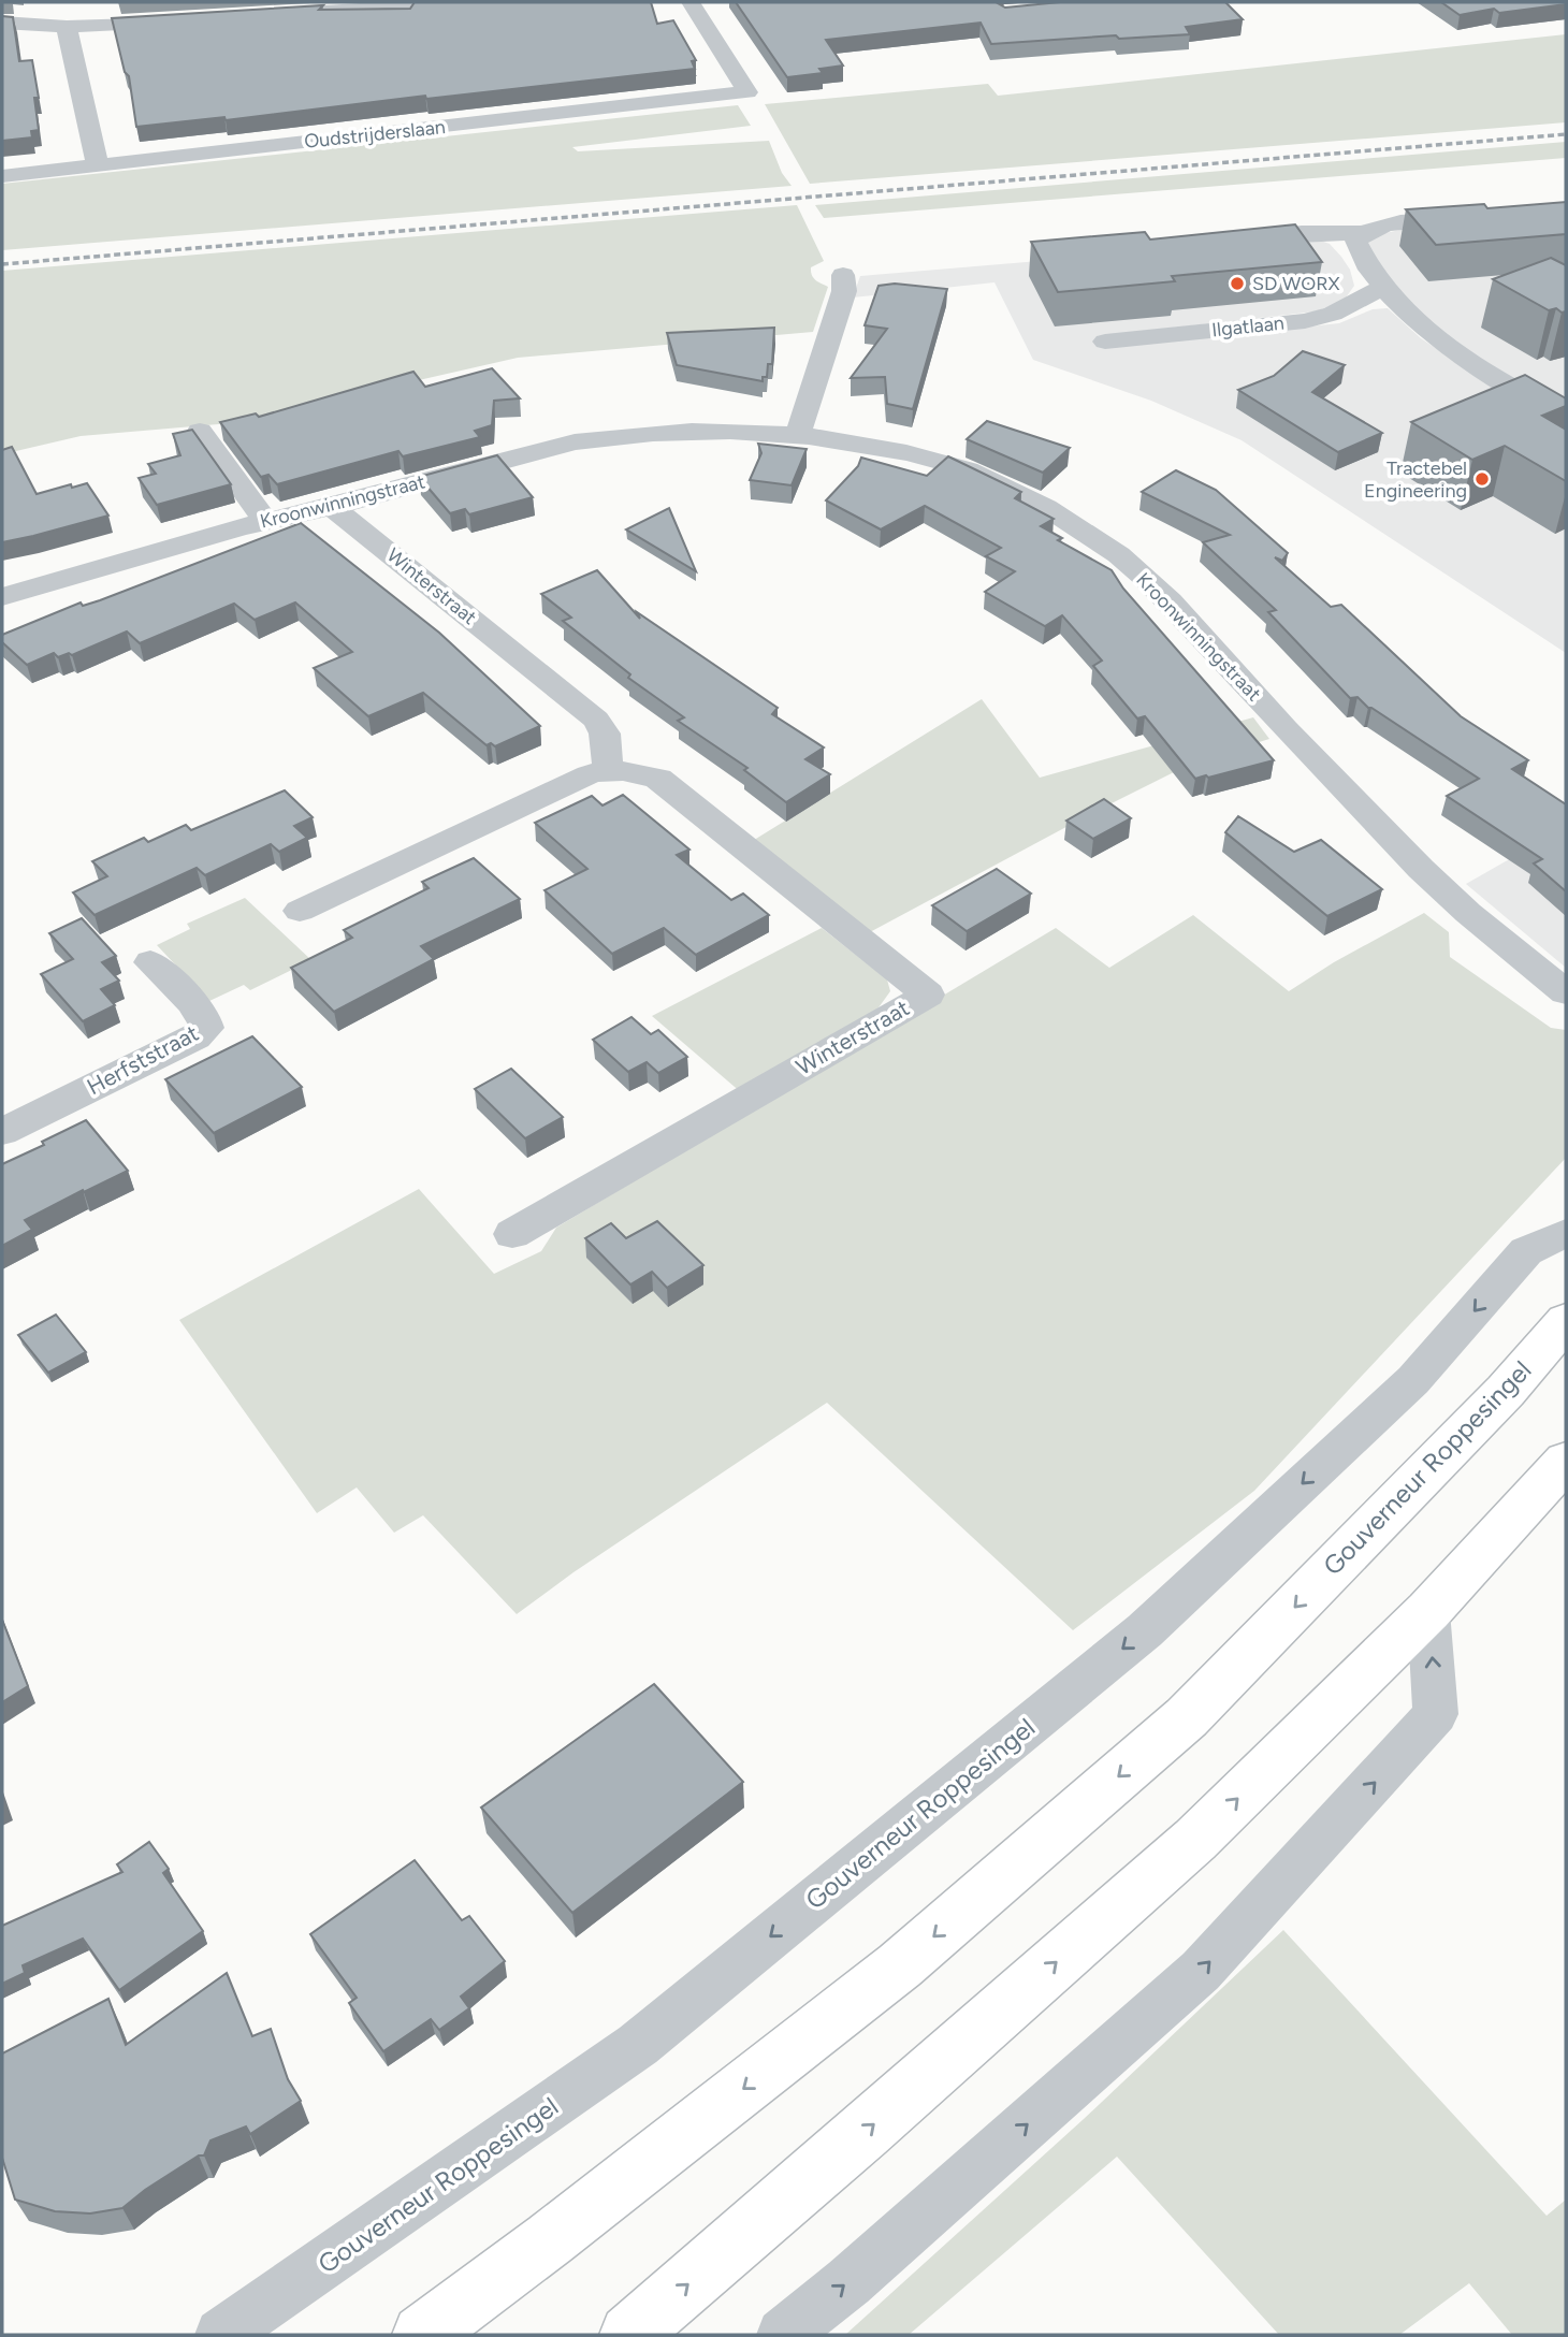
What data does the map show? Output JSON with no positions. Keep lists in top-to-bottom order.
{
  "streets": {
    "highway": ["Gouverneur Roppesingel"],
    "street": [
      "Oudstrijderslaan",
      "Ilgatlaan",
      "Kroonwinningstraat",
      "Winterstraat",
      "Herfststraat"
    ]
  },
  "crossings": [
    ["Kroonwinningstraat", "Winterstraat"]
  ],
  "places": ["SD WORX", "Tractebel Engineering"]
}
